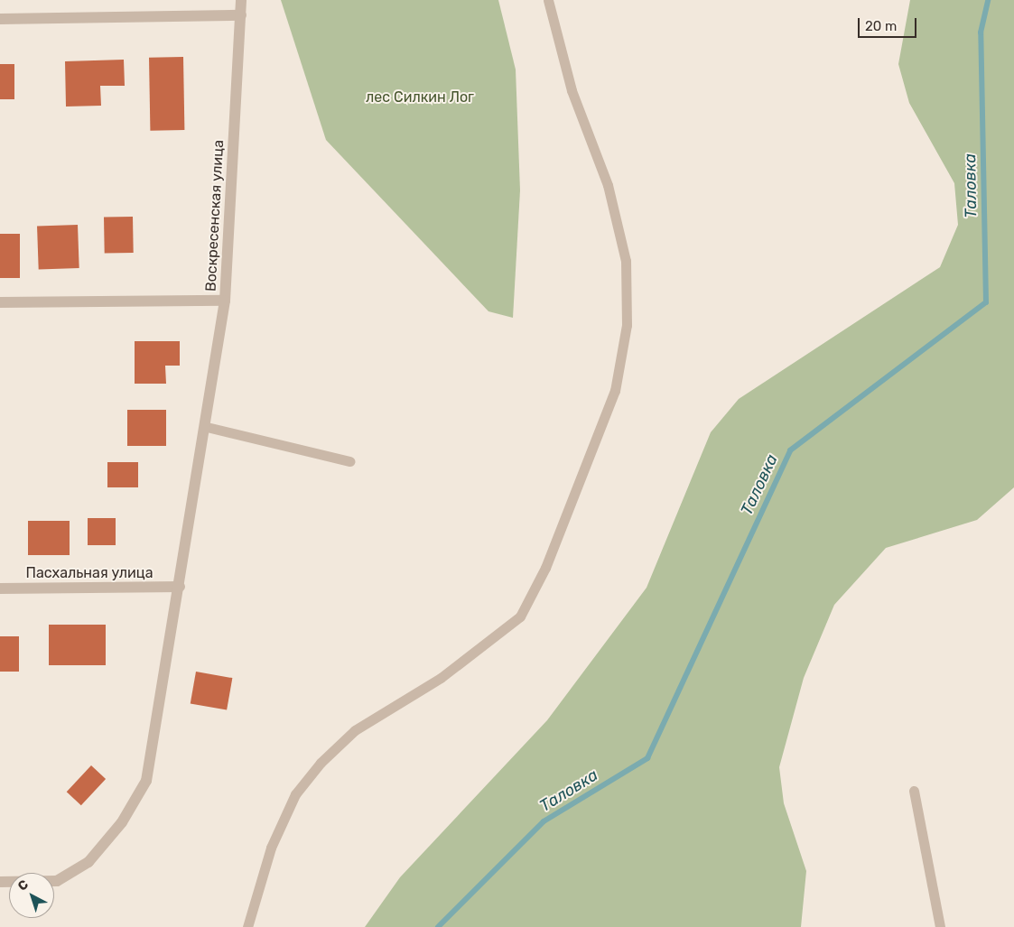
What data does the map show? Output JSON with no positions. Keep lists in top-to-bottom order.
{
  "streets": {
    "street": ["Воскресенская улица", "Пасхальная улица"]
  },
  "water": ["Таловка"],
  "parks": ["лес Силкин Лог"],
  "scale_bar": "20 m",
  "north": "top left"
}
